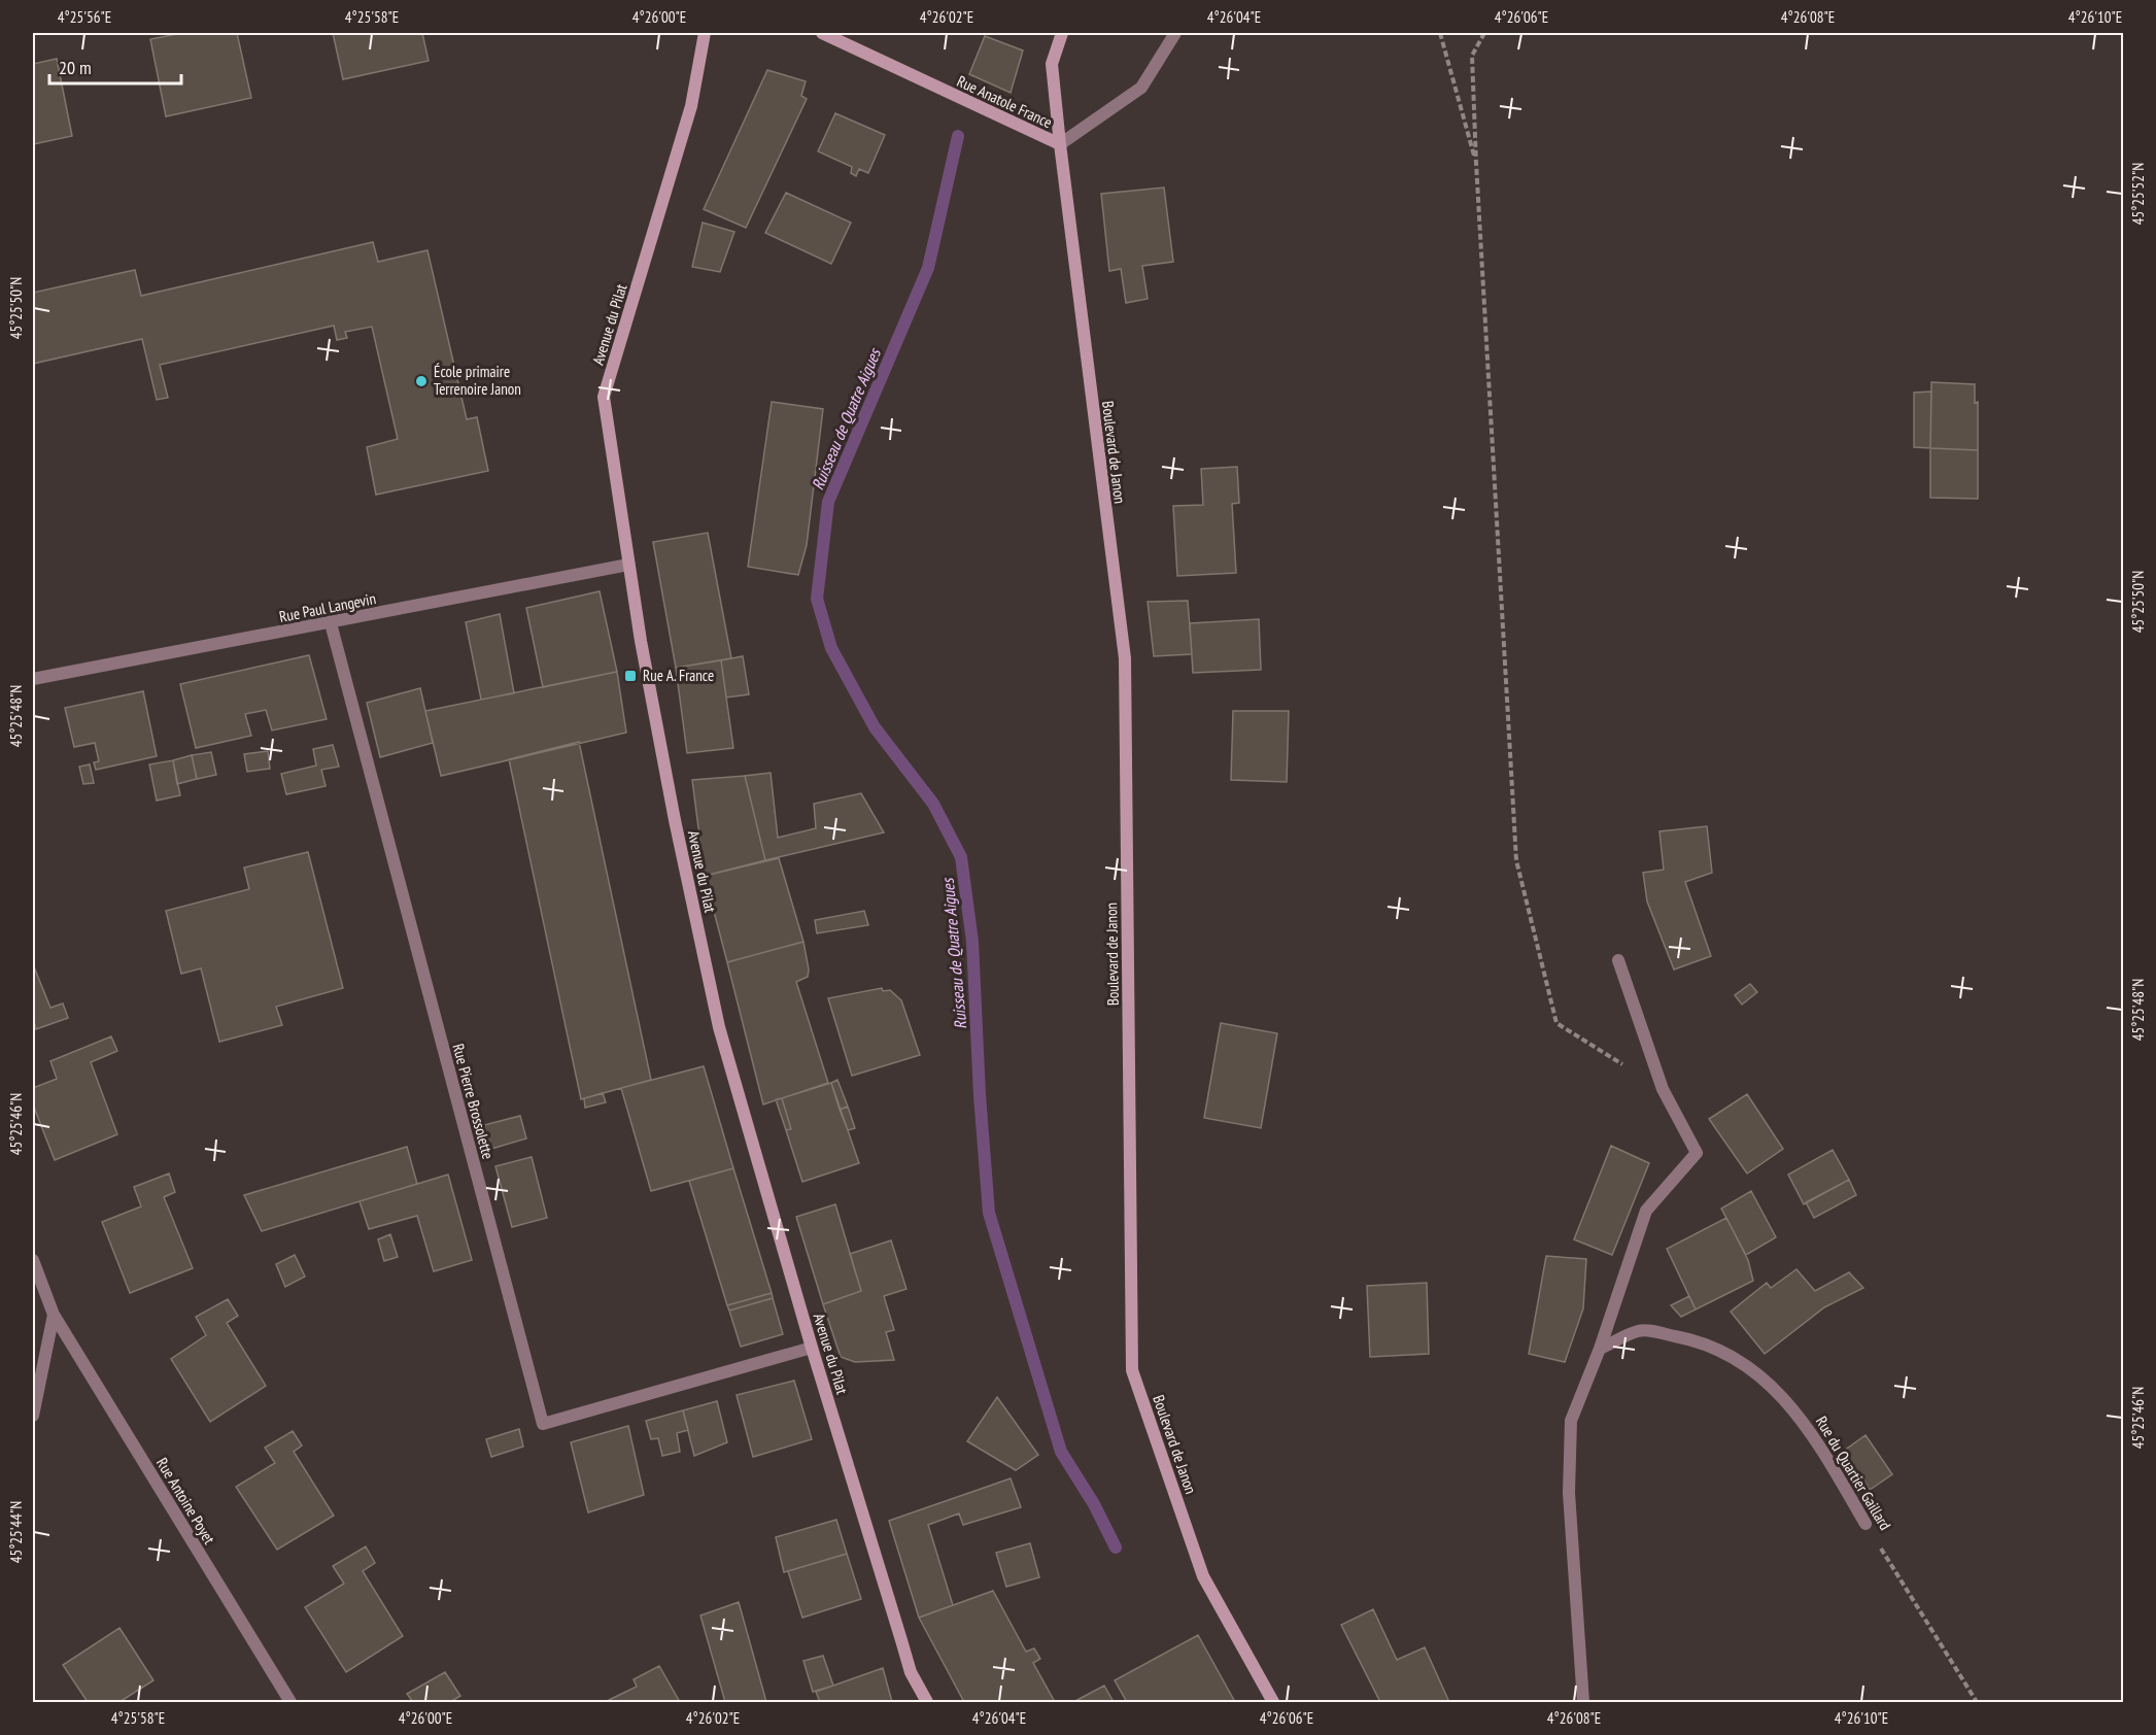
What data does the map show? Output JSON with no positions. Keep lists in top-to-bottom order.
{
  "streets": {
    "street": [
      "Rue Anatole France",
      "Avenue du Pilat",
      "Boulevard de Janon",
      "Rue Paul Langevin",
      "Rue Pierre Brossolette",
      "Rue du Quartier Gaillard",
      "Rue Antoine Poyet"
    ]
  },
  "crossings": [
    ["Rue Anatole France", "Boulevard de Janon"],
    ["Avenue du Pilat", "Rue Paul Langevin"],
    ["Avenue du Pilat", "Rue Pierre Brossolette"],
    ["Rue Paul Langevin", "Rue Pierre Brossolette"]
  ],
  "water": ["Ruisseau de Quatre Aigues"],
  "places": {
    "other": ["École primaire Terrenoire Janon"],
    "transit": ["Rue A. France"]
  },
  "scale_bar": "20 m",
  "coordinates": [
    "4°25'56\"E",
    "4°25'58\"E",
    "4°26'00\"E",
    "4°26'02\"E",
    "4°26'04\"E",
    "4°26'06\"E",
    "4°26'08\"E",
    "4°26'10\"E",
    "45°25'52\"N",
    "45°25'50\"N",
    "45°25'48\"N",
    "45°25'46\"N",
    "45°25'44\"N"
  ]
}
